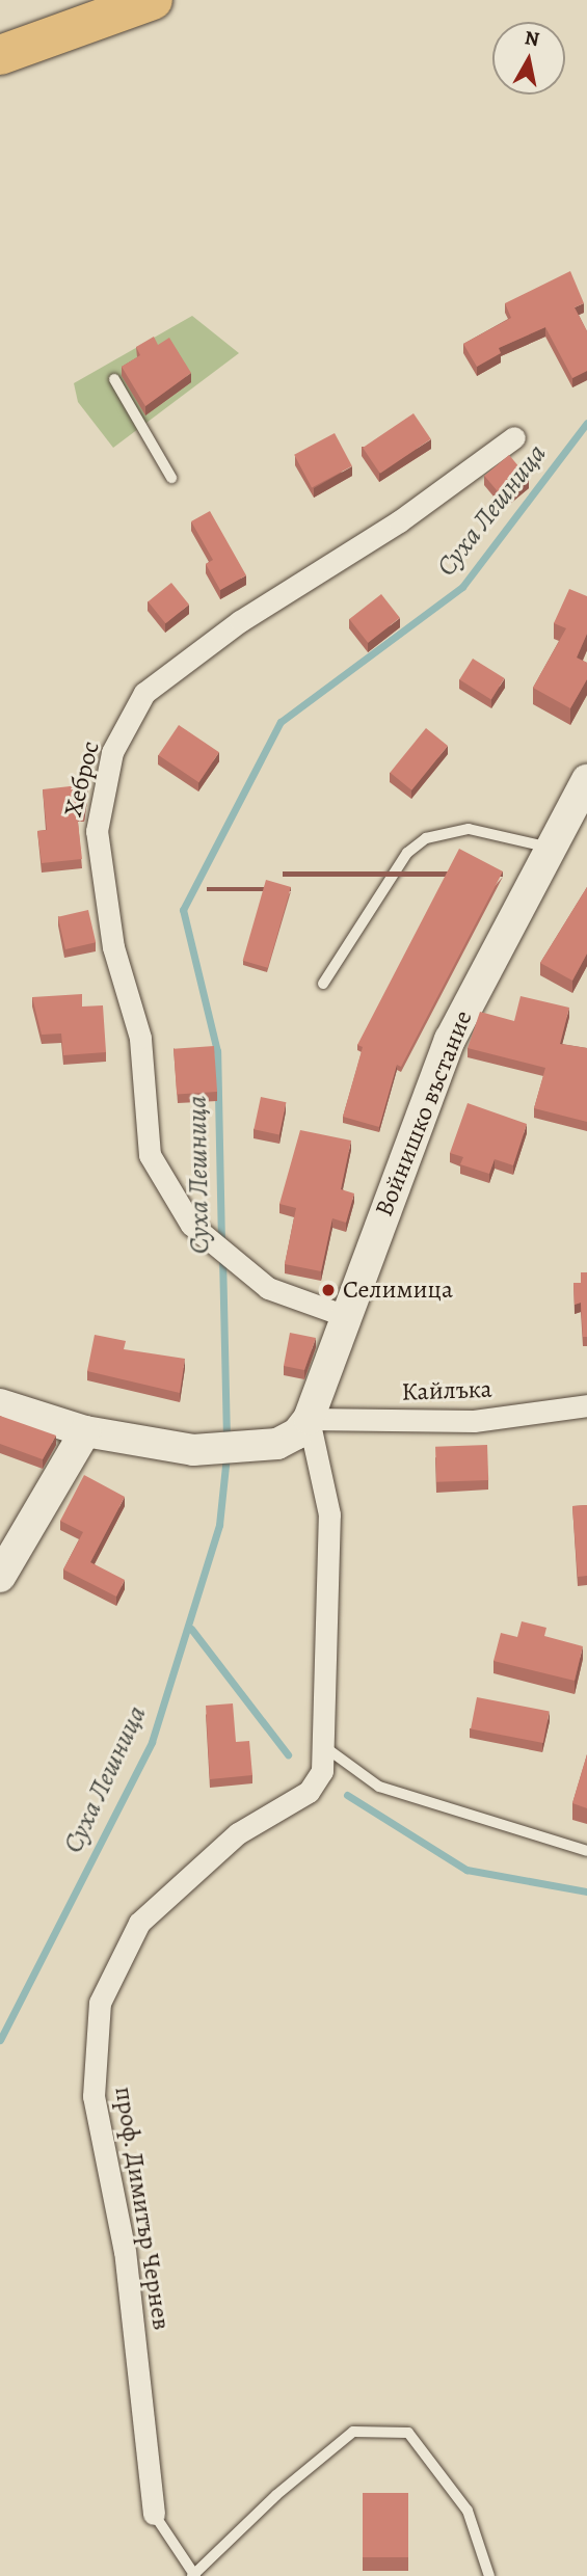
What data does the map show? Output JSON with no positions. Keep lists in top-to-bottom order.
{
  "streets": {
    "street": [
      "Хеброс",
      "Войнишко въстание",
      "Кайлъка",
      "проф. Димитър Чернев"
    ]
  },
  "crossings": [
    ["Хеброс", "Войнишко въстание"],
    ["Войнишко въстание", "Кайлъка"]
  ],
  "water": ["Суха Лешница"],
  "places": ["Селимица"],
  "north": "top"
}
